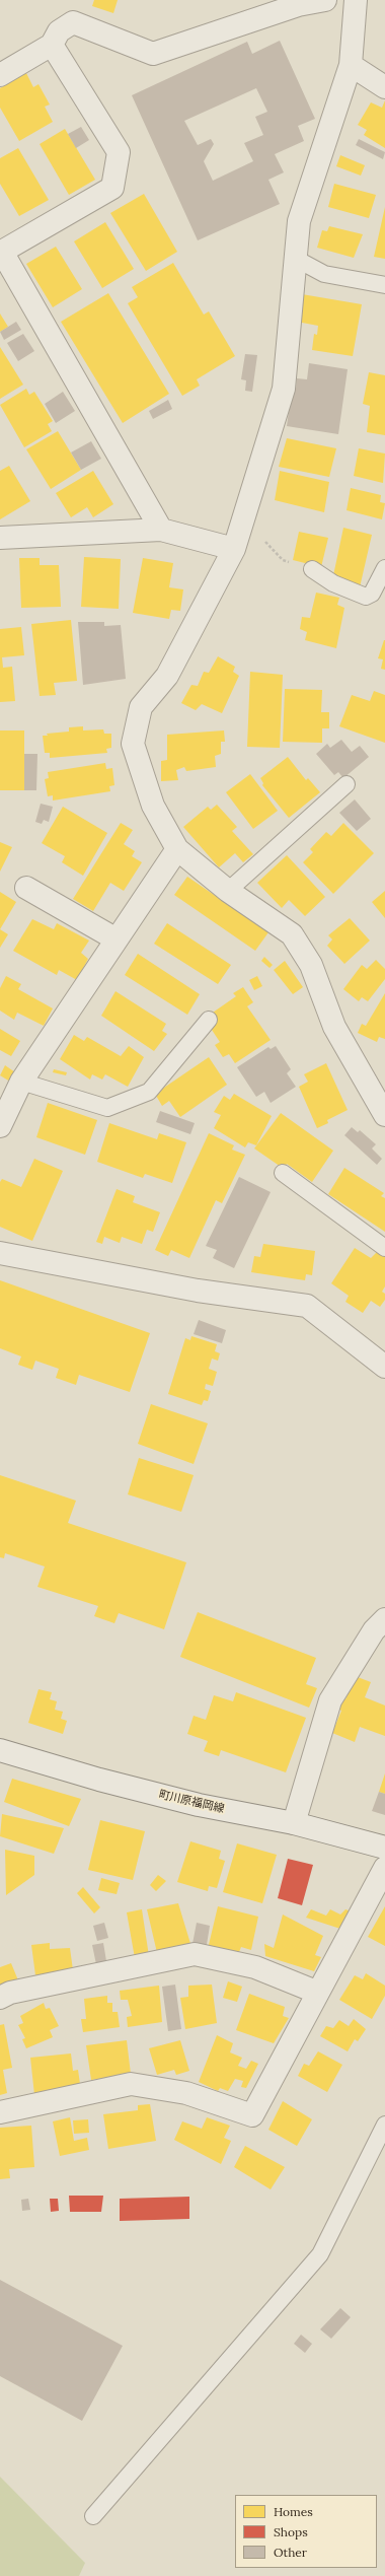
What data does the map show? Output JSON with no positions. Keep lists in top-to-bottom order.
{
  "streets": {
    "street": ["町川原福岡線"]
  },
  "legend": ["Homes", "Shops", "Other"]
}
